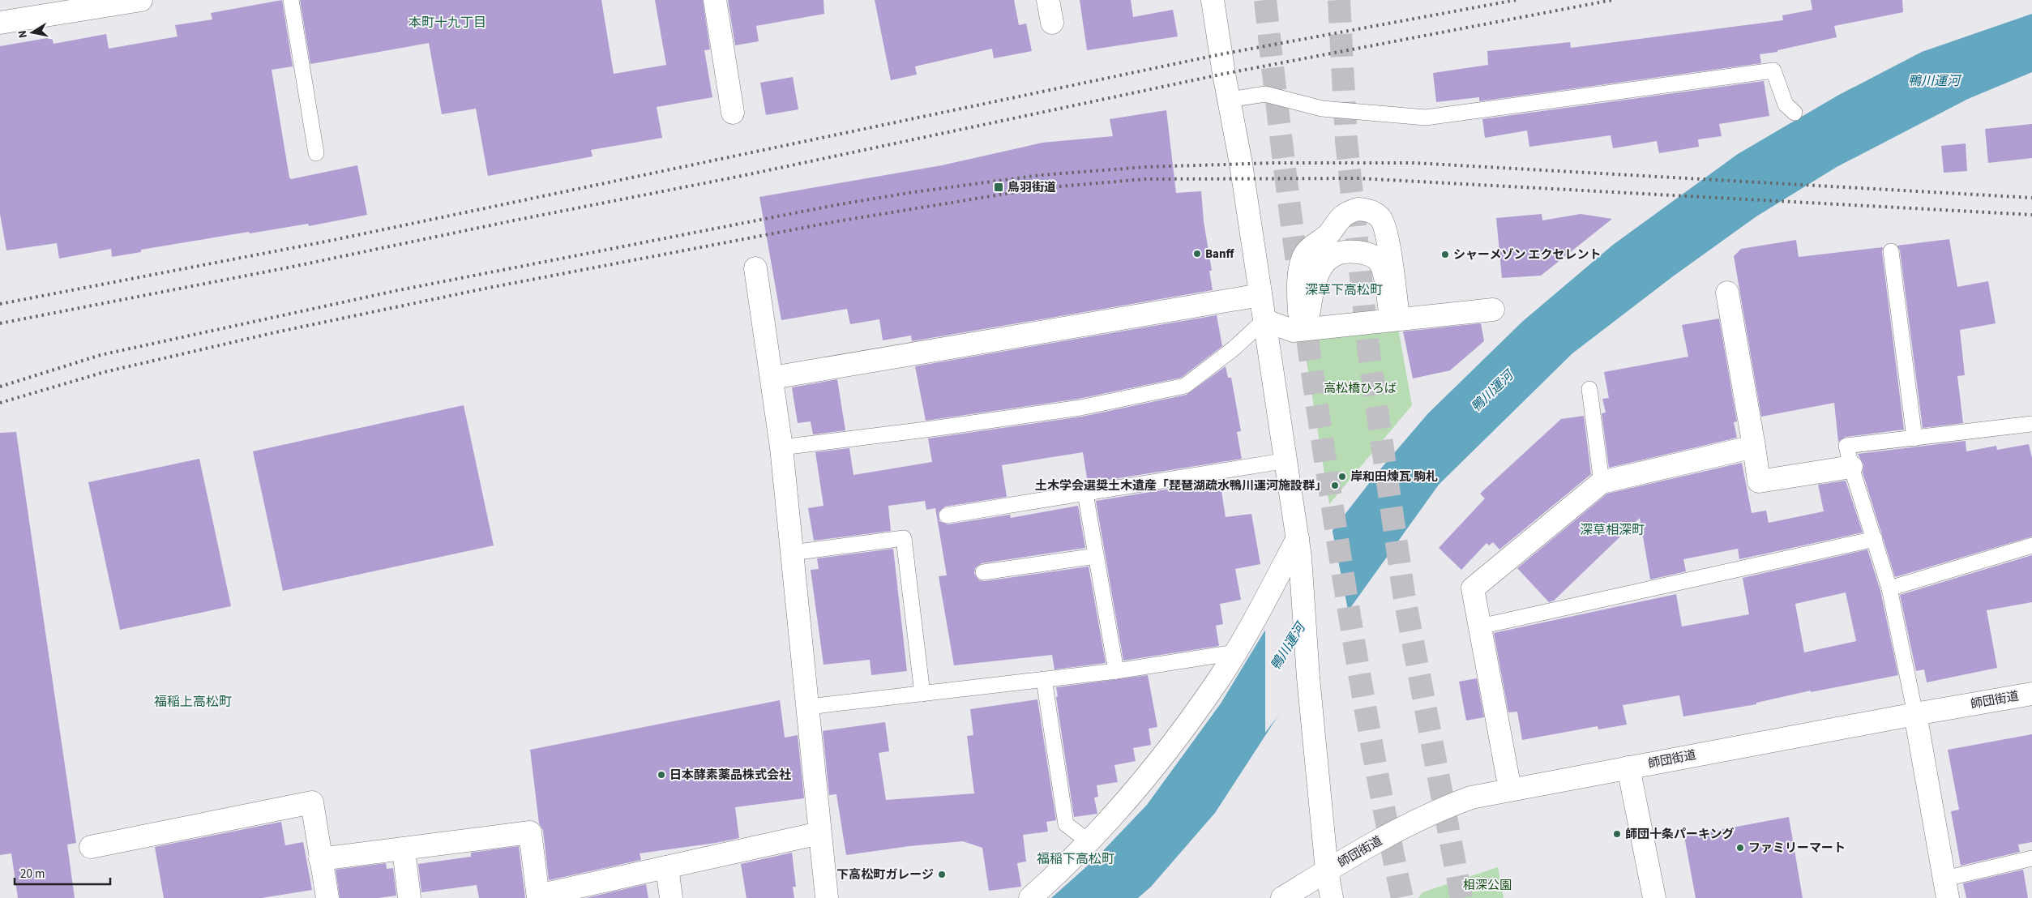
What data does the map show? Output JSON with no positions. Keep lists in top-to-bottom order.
{
  "streets": {
    "street": ["師団街道"]
  },
  "districts": [
    "本町十九丁目",
    "深草下高松町",
    "深草相深町",
    "福稲上高松町",
    "福稲下高松町"
  ],
  "water": ["鴨川運河"],
  "parks": ["高松橋ひろば", "相深公園"],
  "places": {
    "transit": ["鳥羽街道"],
    "other": [
      "Banff",
      "シャーメゾン エクセレント",
      "岸和田煉瓦 駒札",
      "土木学会選奨土木遺産「琵琶湖疏水鴨川運河施設群」",
      "日本酵素薬品株式会社",
      "師団十条パーキング",
      "ファミリーマート",
      "下高松町ガレージ"
    ]
  },
  "scale_bar": "20 m",
  "north": "left"
}
